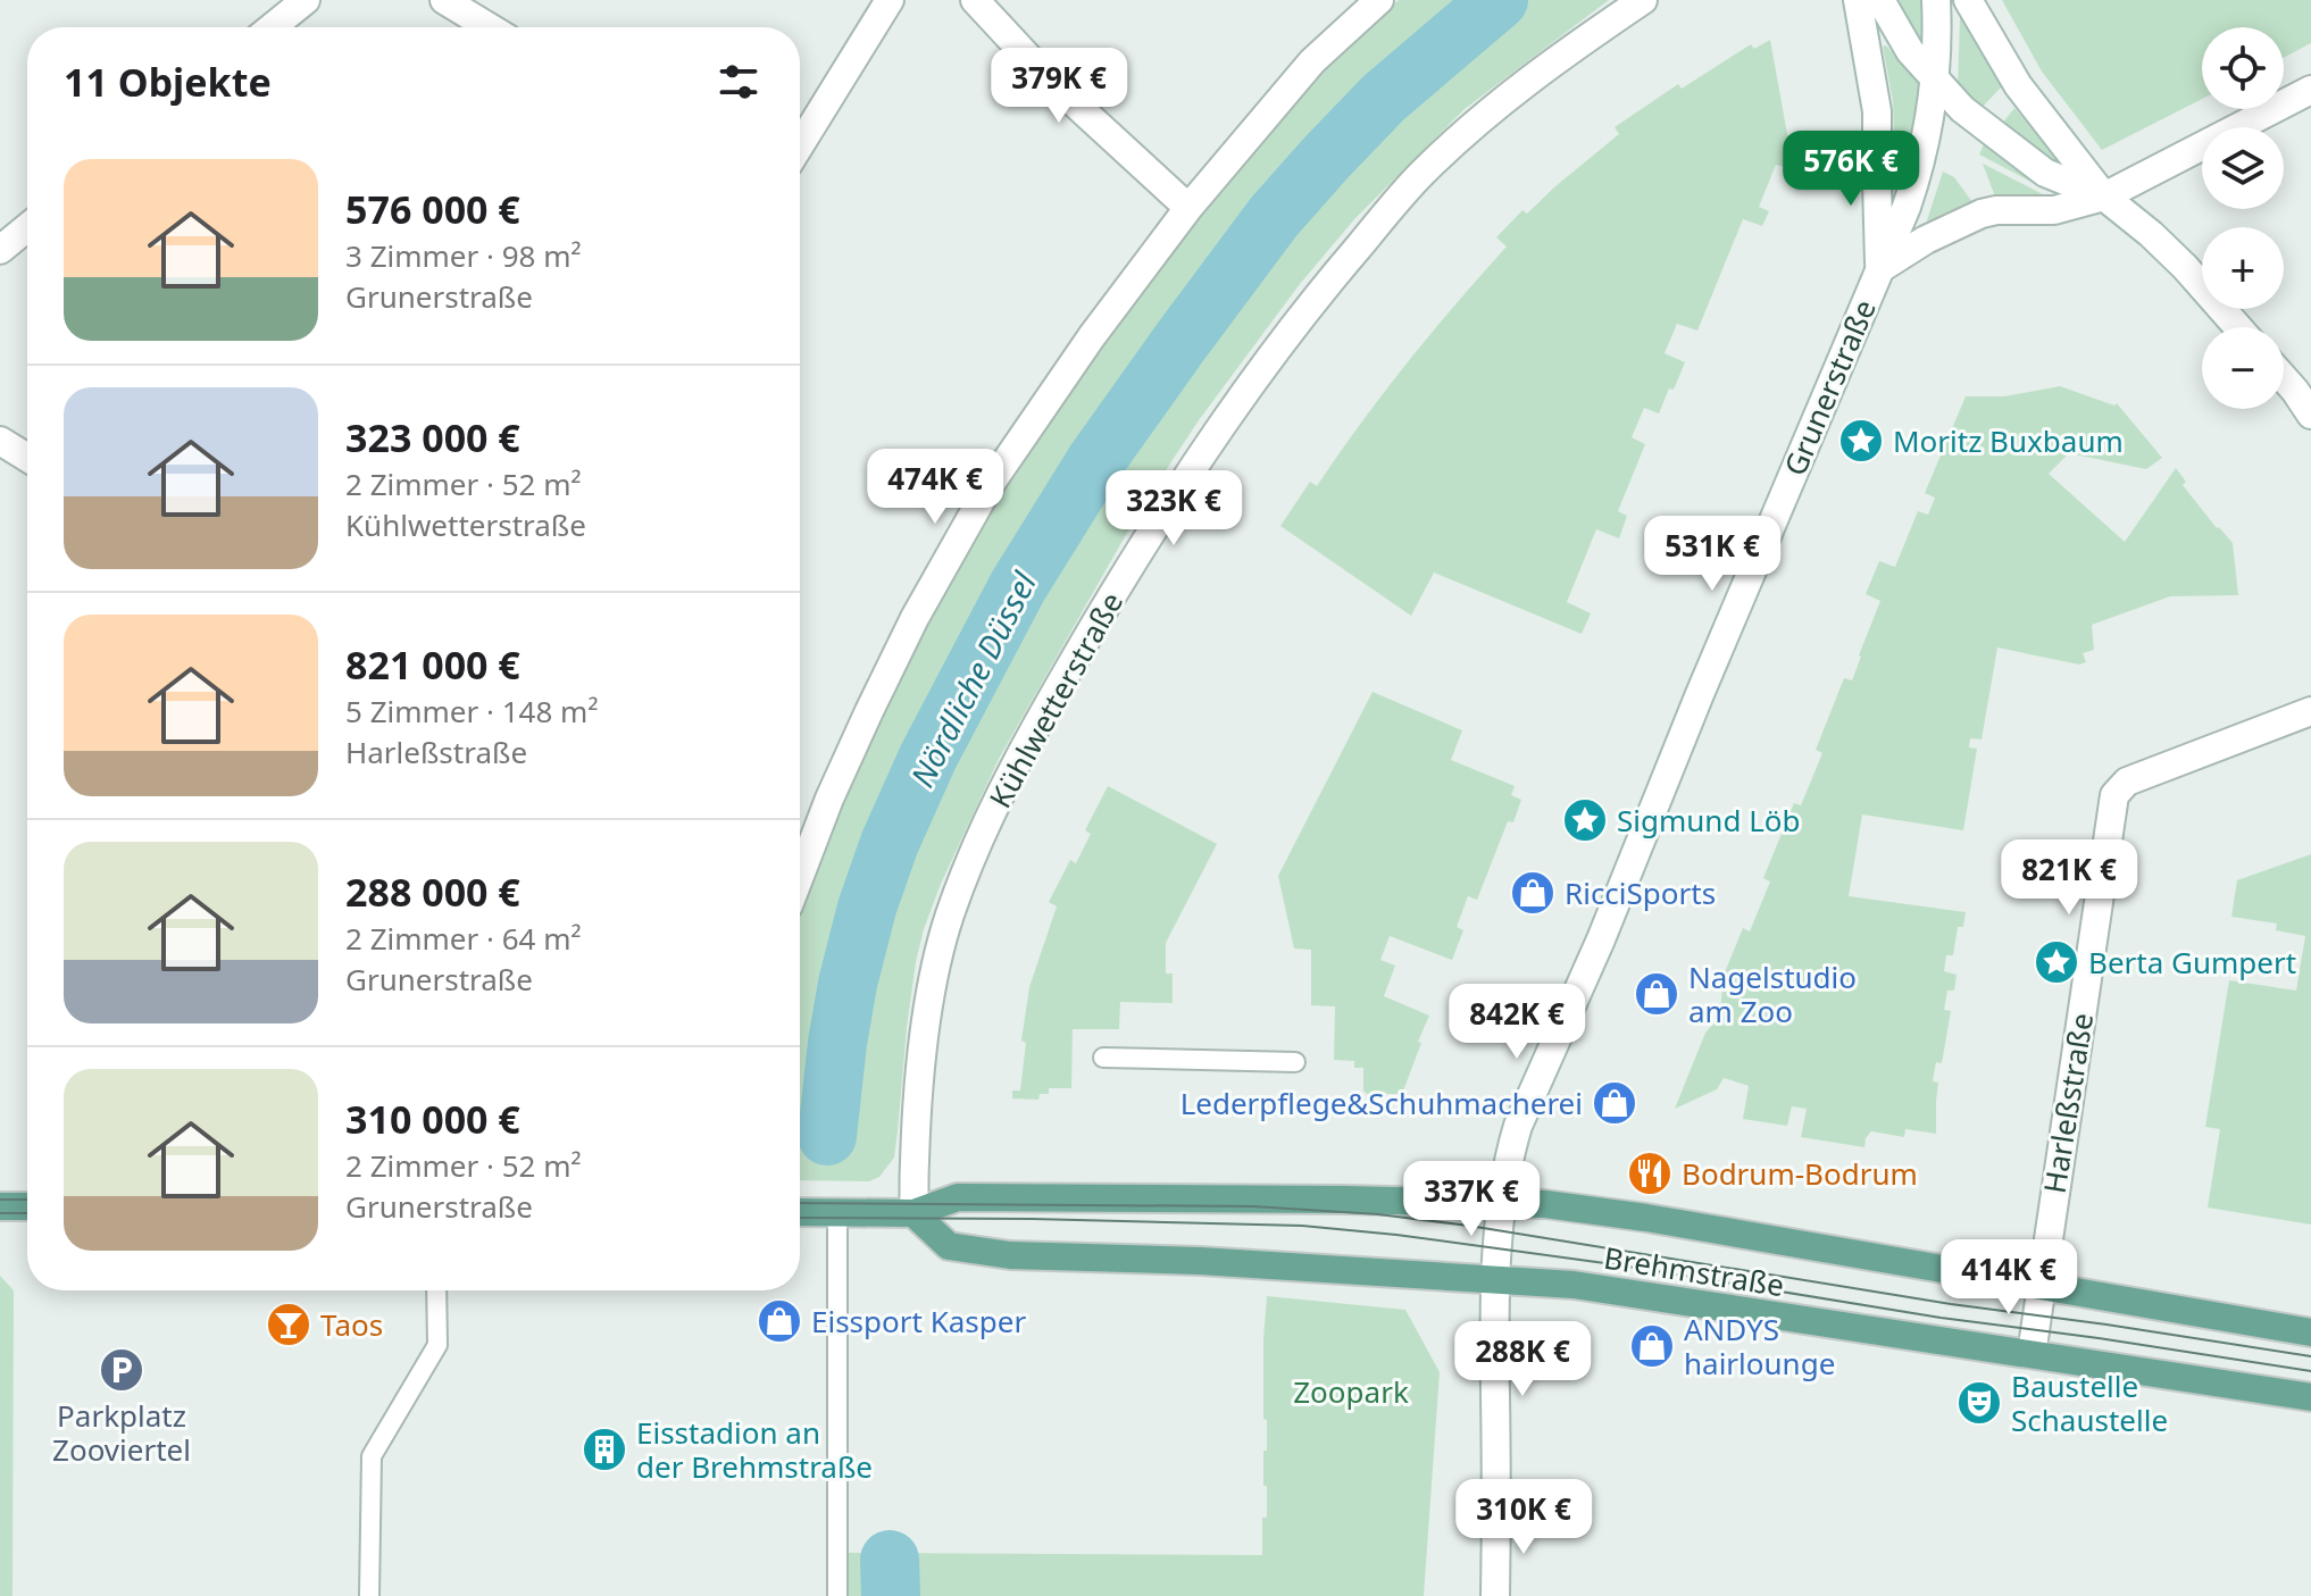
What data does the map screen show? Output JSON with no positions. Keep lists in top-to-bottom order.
{
  "streets": {
    "main road": ["Brehmstraße"],
    "street": ["Grunerstraße", "Kühlwetterstraße", "Harleßstraße"]
  },
  "crossings": [
    ["Grunerstraße", "Brehmstraße"],
    ["Kühlwetterstraße", "Brehmstraße"],
    ["Harleßstraße", "Brehmstraße"]
  ],
  "water": ["Nördliche Düssel"],
  "parks": ["Zoopark"],
  "places": {
    "place": ["Moritz Buxbaum", "Sigmund Löb", "Berta Gumpert"],
    "shop": [
      "RicciSports",
      "Nagelstudio am Zoo",
      "Lederpflege&Schuhmacherei",
      "Eissport Kasper",
      "ANDYS hairlounge"
    ],
    "restaurant": ["Bodrum-Bodrum"],
    "bar": ["Taos"],
    "parking": ["Parkplatz Zooviertel"],
    "theatre": ["Baustelle Schaustelle"],
    "building": ["Eisstadion an der Brehmstraße"]
  },
  "page": {
    "map_buttons": ["+", "−"],
    "heading": "11 Objekte",
    "price": [
      "379K €",
      "576K €",
      "474K €",
      "323K €",
      "531K €",
      "821K €",
      "842K €",
      "337K €",
      "414K €",
      "288K €",
      "310K €"
    ],
    "list": [
      {
        "name": "576 000 €",
        "note": "3 Zimmer · 98 m² · Grunerstraße"
      },
      {
        "name": "323 000 €",
        "note": "2 Zimmer · 52 m² · Kühlwetterstraße"
      },
      {
        "name": "821 000 €",
        "note": "5 Zimmer · 148 m² · Harleßstraße"
      },
      {
        "name": "288 000 €",
        "note": "2 Zimmer · 64 m² · Grunerstraße"
      },
      {
        "name": "310 000 €",
        "note": "2 Zimmer · 52 m² · Grunerstraße"
      }
    ]
  }
}
